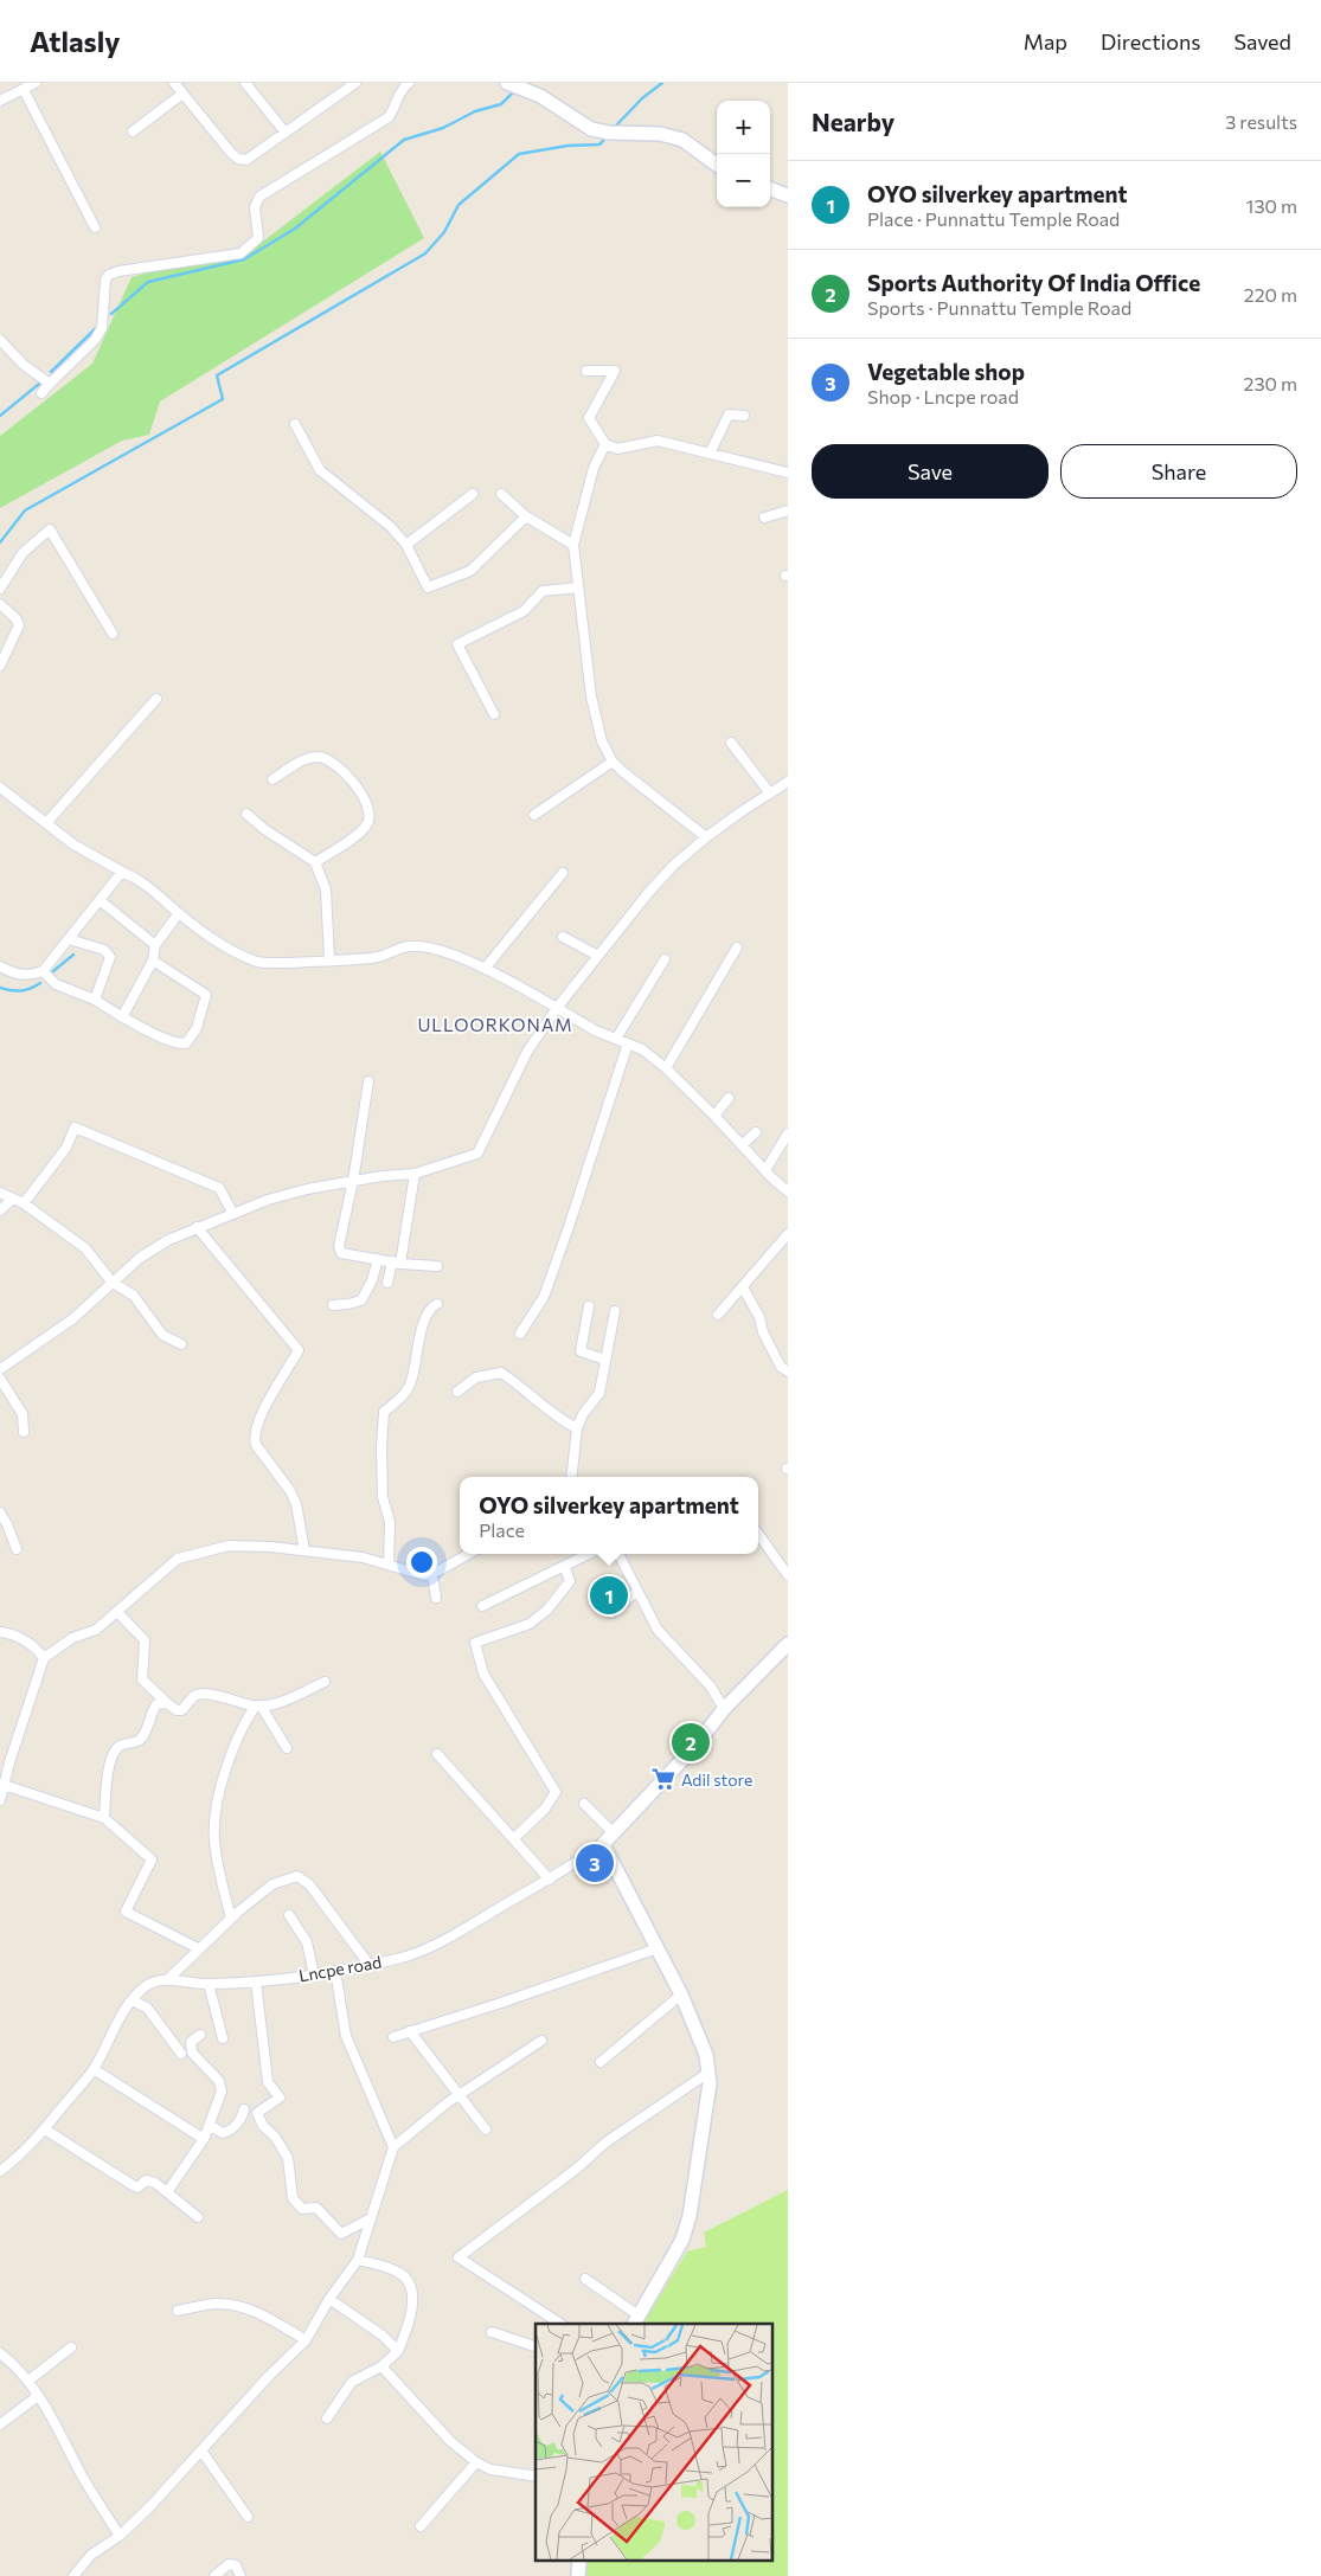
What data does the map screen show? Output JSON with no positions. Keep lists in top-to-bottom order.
{
  "streets": {
    "street": ["Lncpe road"]
  },
  "districts": ["ULLOORKONAM"],
  "places": {
    "supermarket": ["Adil store"]
  },
  "page": {
    "header": "Atlasly",
    "nav": ["Map", "Directions", "Saved"],
    "heading": ["Nearby", "3 results"],
    "map_buttons": ["+", "−"],
    "list": [
      {
        "mark": "1",
        "name": "OYO silverkey apartment",
        "note": "Place · Punnattu Temple Road",
        "value": "130 m"
      },
      {
        "mark": "2",
        "name": "Sports Authority Of India Office",
        "note": "Sports · Punnattu Temple Road",
        "value": "220 m"
      },
      {
        "mark": "3",
        "name": "Vegetable shop",
        "note": "Shop · Lncpe road",
        "value": "230 m"
      }
    ],
    "buttons": ["Save", "Share"],
    "popup": ["OYO silverkey apartment", "Place"],
    "pins": ["1", "2", "3"]
  }
}
